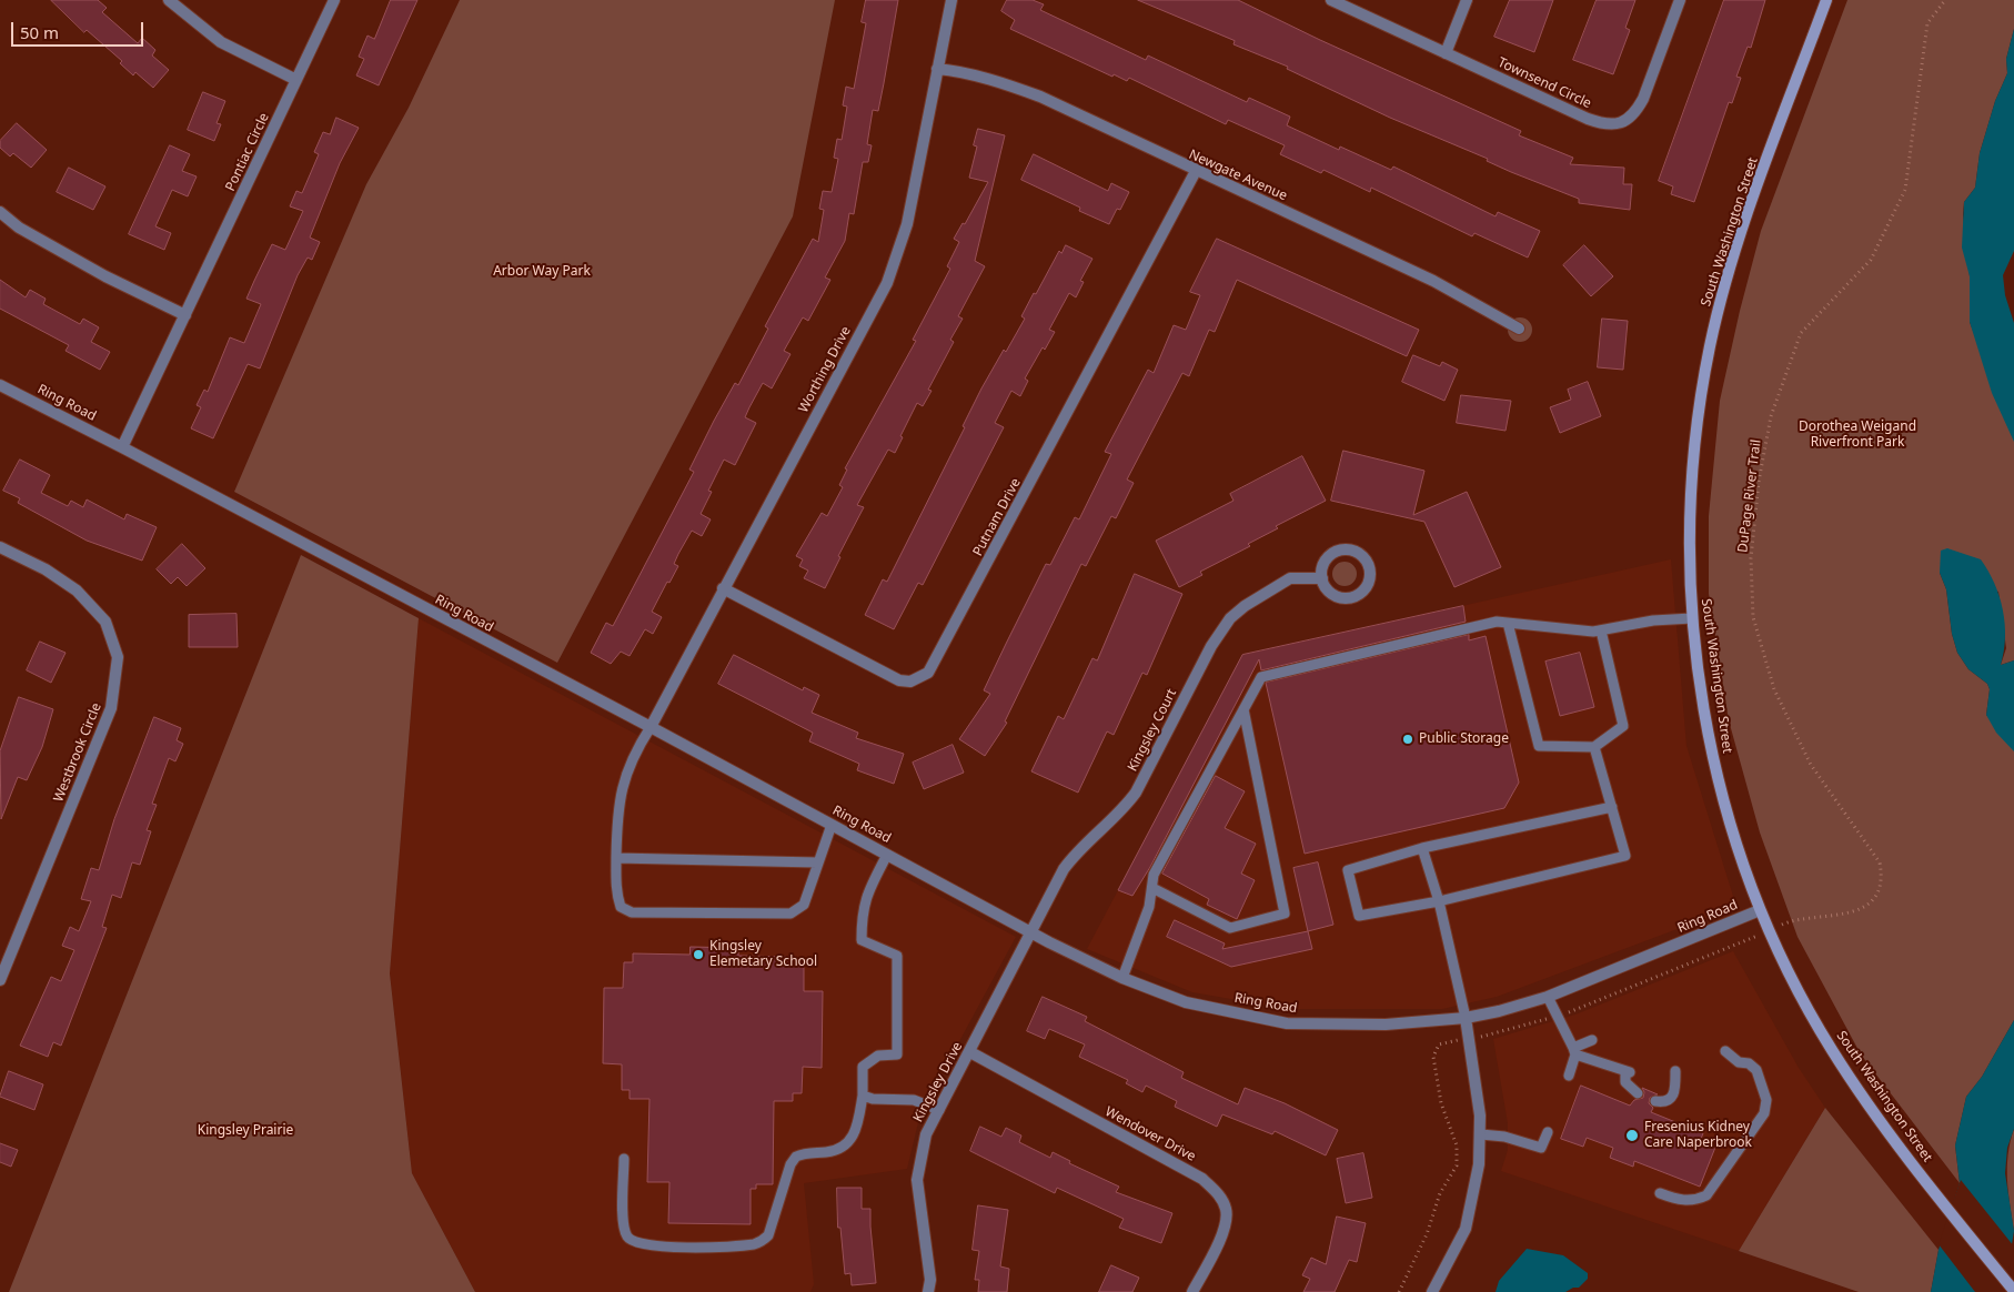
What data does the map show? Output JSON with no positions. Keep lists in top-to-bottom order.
{
  "streets": {
    "main road": ["South Washington Street"],
    "street": [
      "Townsend Circle",
      "Pontiac Circle",
      "Newgate Avenue",
      "Worthing Drive",
      "Ring Road",
      "Putnam Drive",
      "Kingsley Court",
      "Westbrook Circle",
      "Kingsley Drive",
      "Wendover Drive"
    ],
    "path": ["DuPage River Trail"]
  },
  "crossings": [
    ["Pontiac Circle", "Ring Road"],
    ["Newgate Avenue", "Worthing Drive"],
    ["Newgate Avenue", "Putnam Drive"],
    ["South Washington Street", "Ring Road"],
    ["South Washington Street", "DuPage River Trail"],
    ["Worthing Drive", "Ring Road"],
    ["Worthing Drive", "Putnam Drive"],
    ["Ring Road", "Kingsley Court"],
    ["Ring Road", "Kingsley Drive"],
    ["Kingsley Court", "Kingsley Drive"],
    ["Kingsley Drive", "Wendover Drive"]
  ],
  "parks": ["Arbor Way Park", "Dorothea Weigand Riverfront Park", "Kingsley Prairie"],
  "places": ["Public Storage", "Kingsley Elemetary School", "Fresenius Kidney Care Naperbrook"],
  "scale_bar": "50 m"
}
